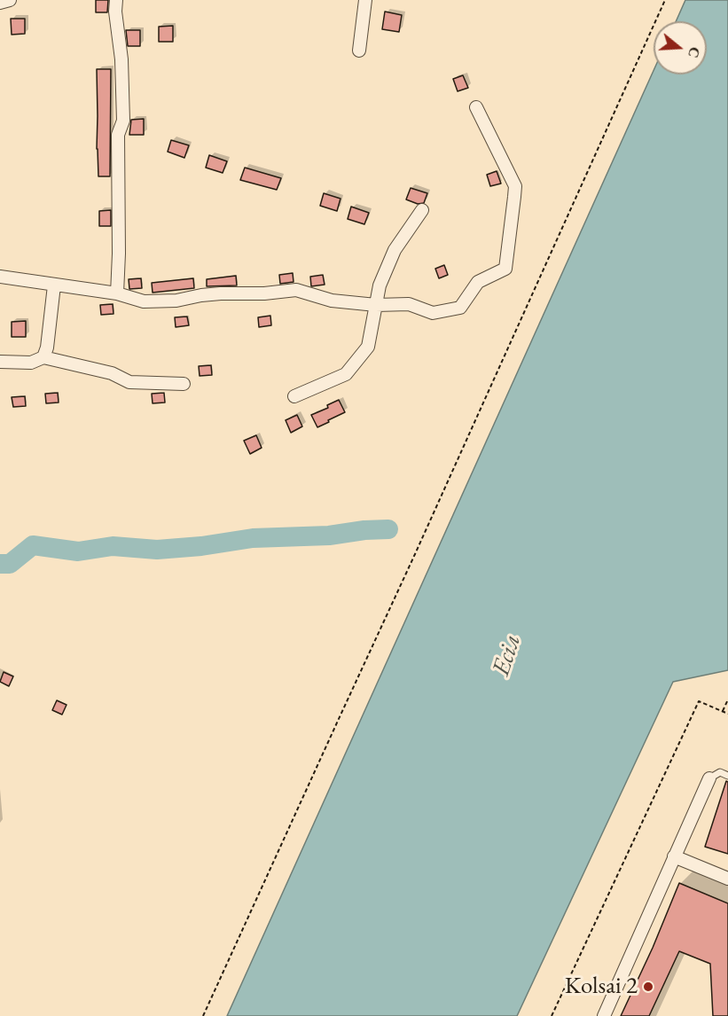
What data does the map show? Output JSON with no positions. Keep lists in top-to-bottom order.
{
  "water": ["Есіл"],
  "places": ["Kolsai 2"],
  "north": "right"
}
